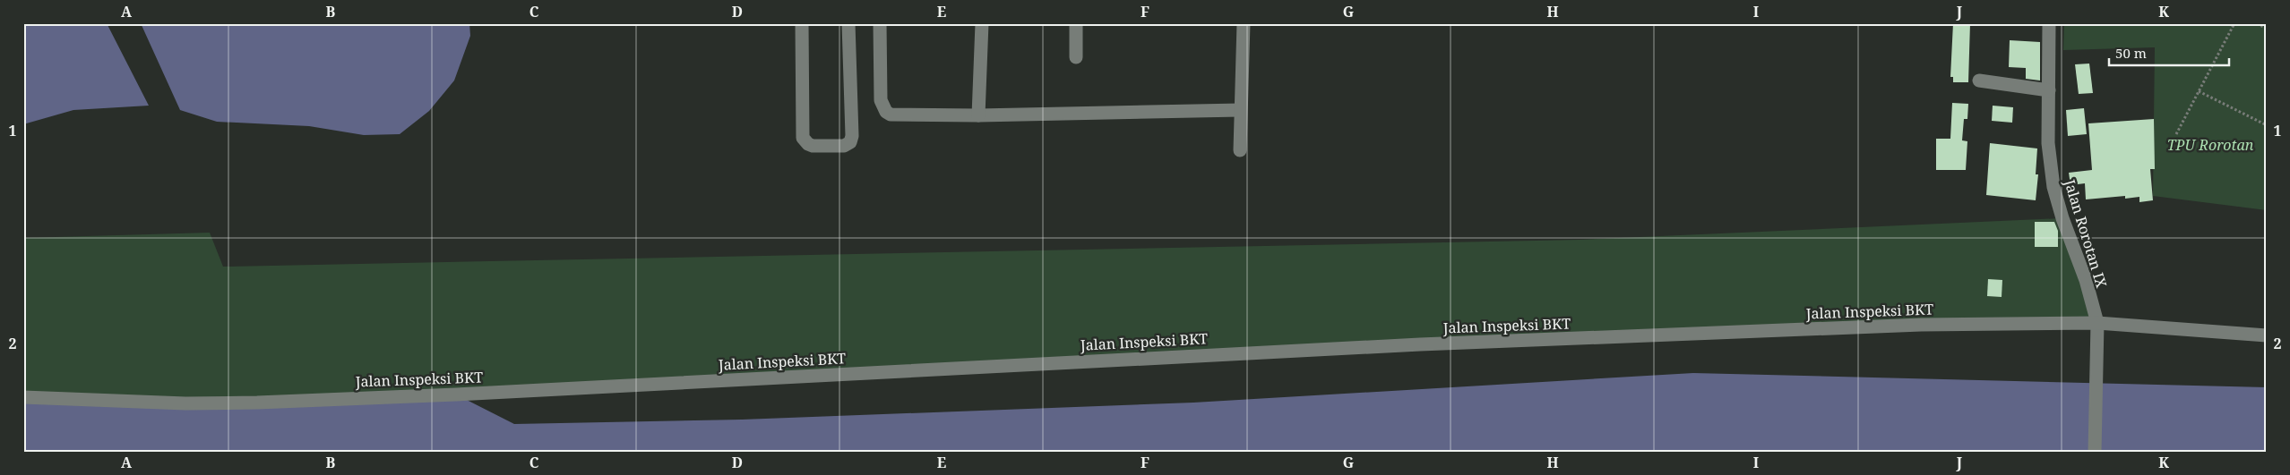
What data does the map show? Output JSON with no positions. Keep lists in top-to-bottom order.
{
  "streets": {
    "street": ["Jalan Rorotan IX", "Jalan Inspeksi BKT"]
  },
  "crossings": [
    ["Jalan Rorotan IX", "Jalan Inspeksi BKT"]
  ],
  "parks": ["TPU Rorotan"],
  "scale_bar": "50 m",
  "grid": {
    "columns": [
      "A",
      "B",
      "C",
      "D",
      "E",
      "F",
      "G",
      "H",
      "I",
      "J",
      "K"
    ],
    "rows": ["1", "2"]
  }
}
